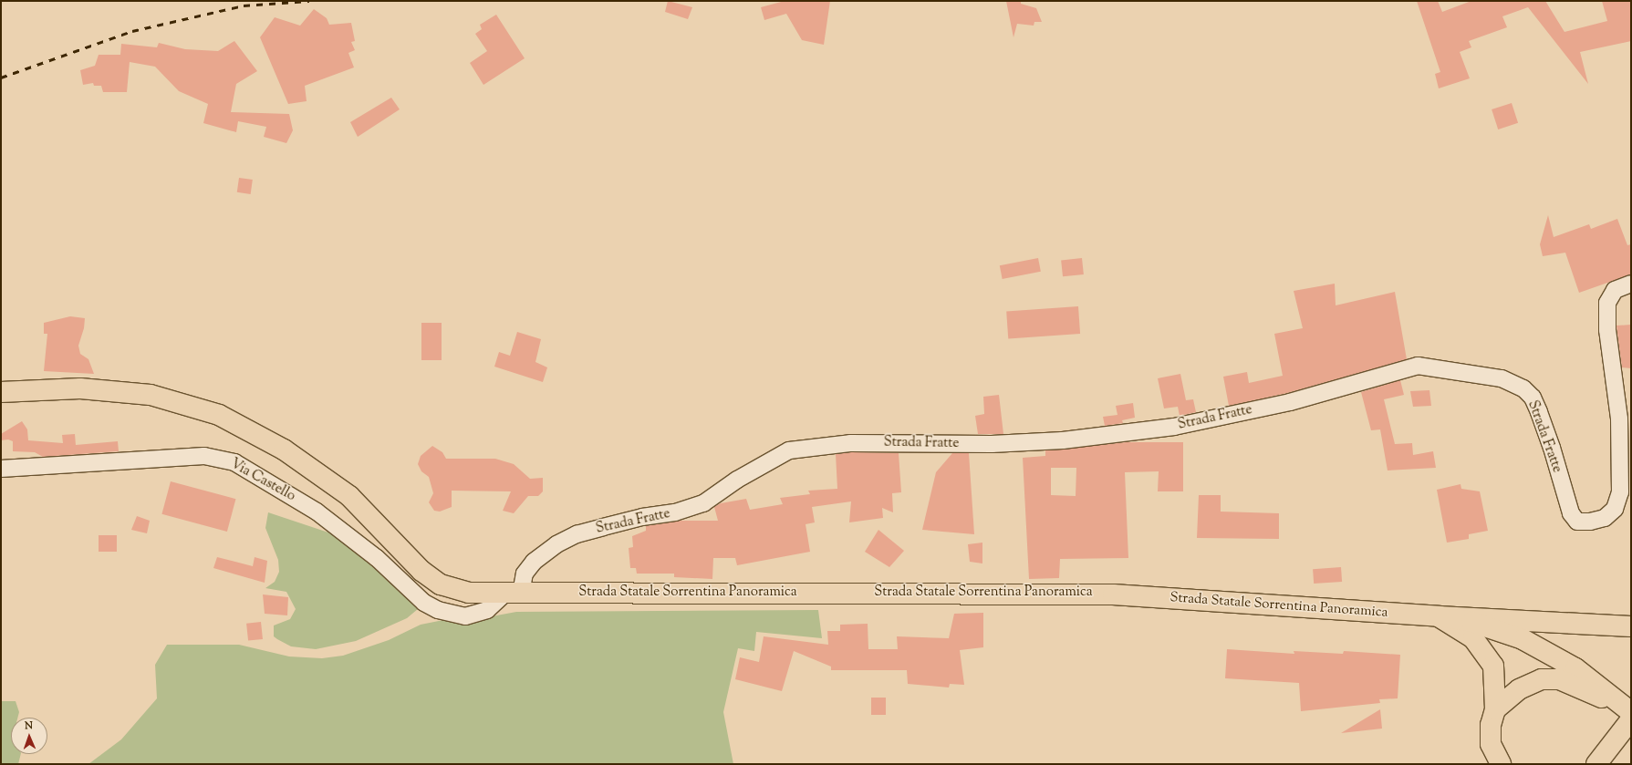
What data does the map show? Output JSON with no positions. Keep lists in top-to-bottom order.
{
  "streets": {
    "main road": ["Strada Statale Sorrentina Panoramica"],
    "street": ["Strada Fratte", "Via Castello"]
  },
  "crossings": [
    ["Strada Fratte", "Via Castello"],
    ["Strada Fratte", "Strada Statale Sorrentina Panoramica"],
    ["Via Castello", "Strada Statale Sorrentina Panoramica"]
  ],
  "north": "top"
}
